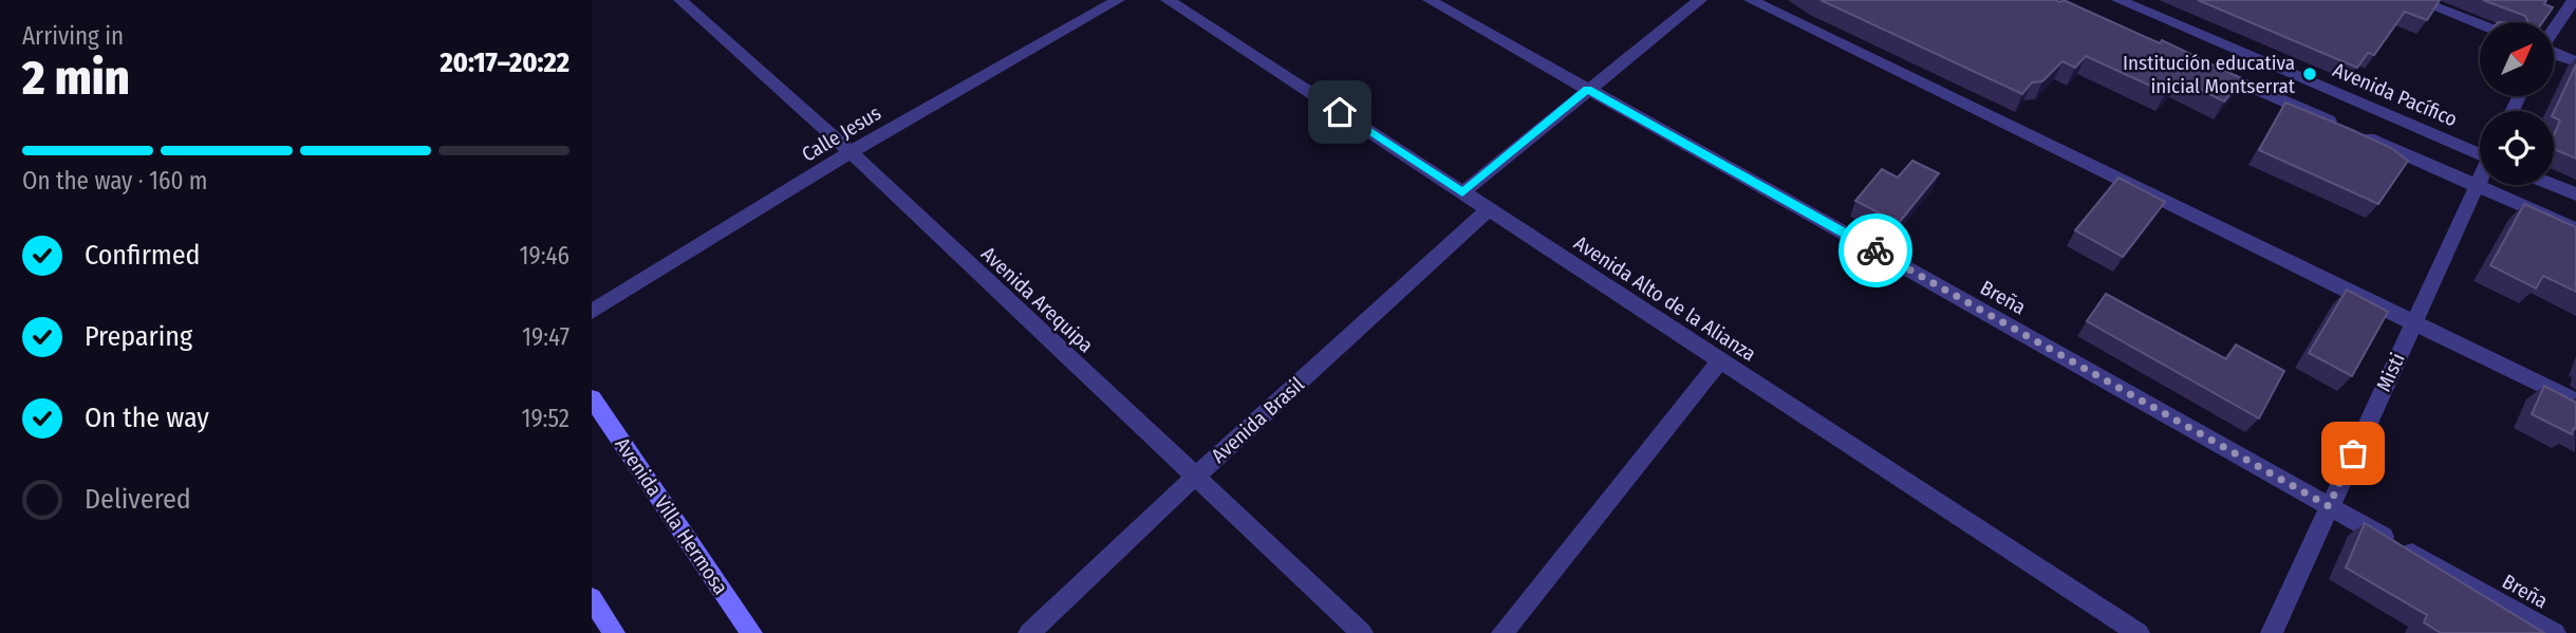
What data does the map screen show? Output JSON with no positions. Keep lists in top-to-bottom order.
{
  "streets": {
    "street": [
      "Avenida Pacífico",
      "Calle Jesus",
      "Breña",
      "Avenida Alto de la Alianza",
      "Avenida Arequipa",
      "Misti",
      "Avenida Brasil",
      "Avenida Villa Hermosa"
    ]
  },
  "crossings": [
    ["Calle Jesus", "Avenida Arequipa"],
    ["Breña", "Misti"],
    ["Avenida Alto de la Alianza", "Avenida Brasil"],
    ["Avenida Arequipa", "Avenida Brasil"]
  ],
  "places": ["Institución educativa inicial Montserrat"],
  "north": "top right",
  "page": {
    "heading": ["2 min", "Arriving in", "20:17–20:22"],
    "bar": "On the way · 160 m",
    "list": [
      ["Confirmed", "19:46"],
      ["Preparing", "19:47"],
      ["On the way", "19:52"],
      "Delivered"
    ]
  }
}
